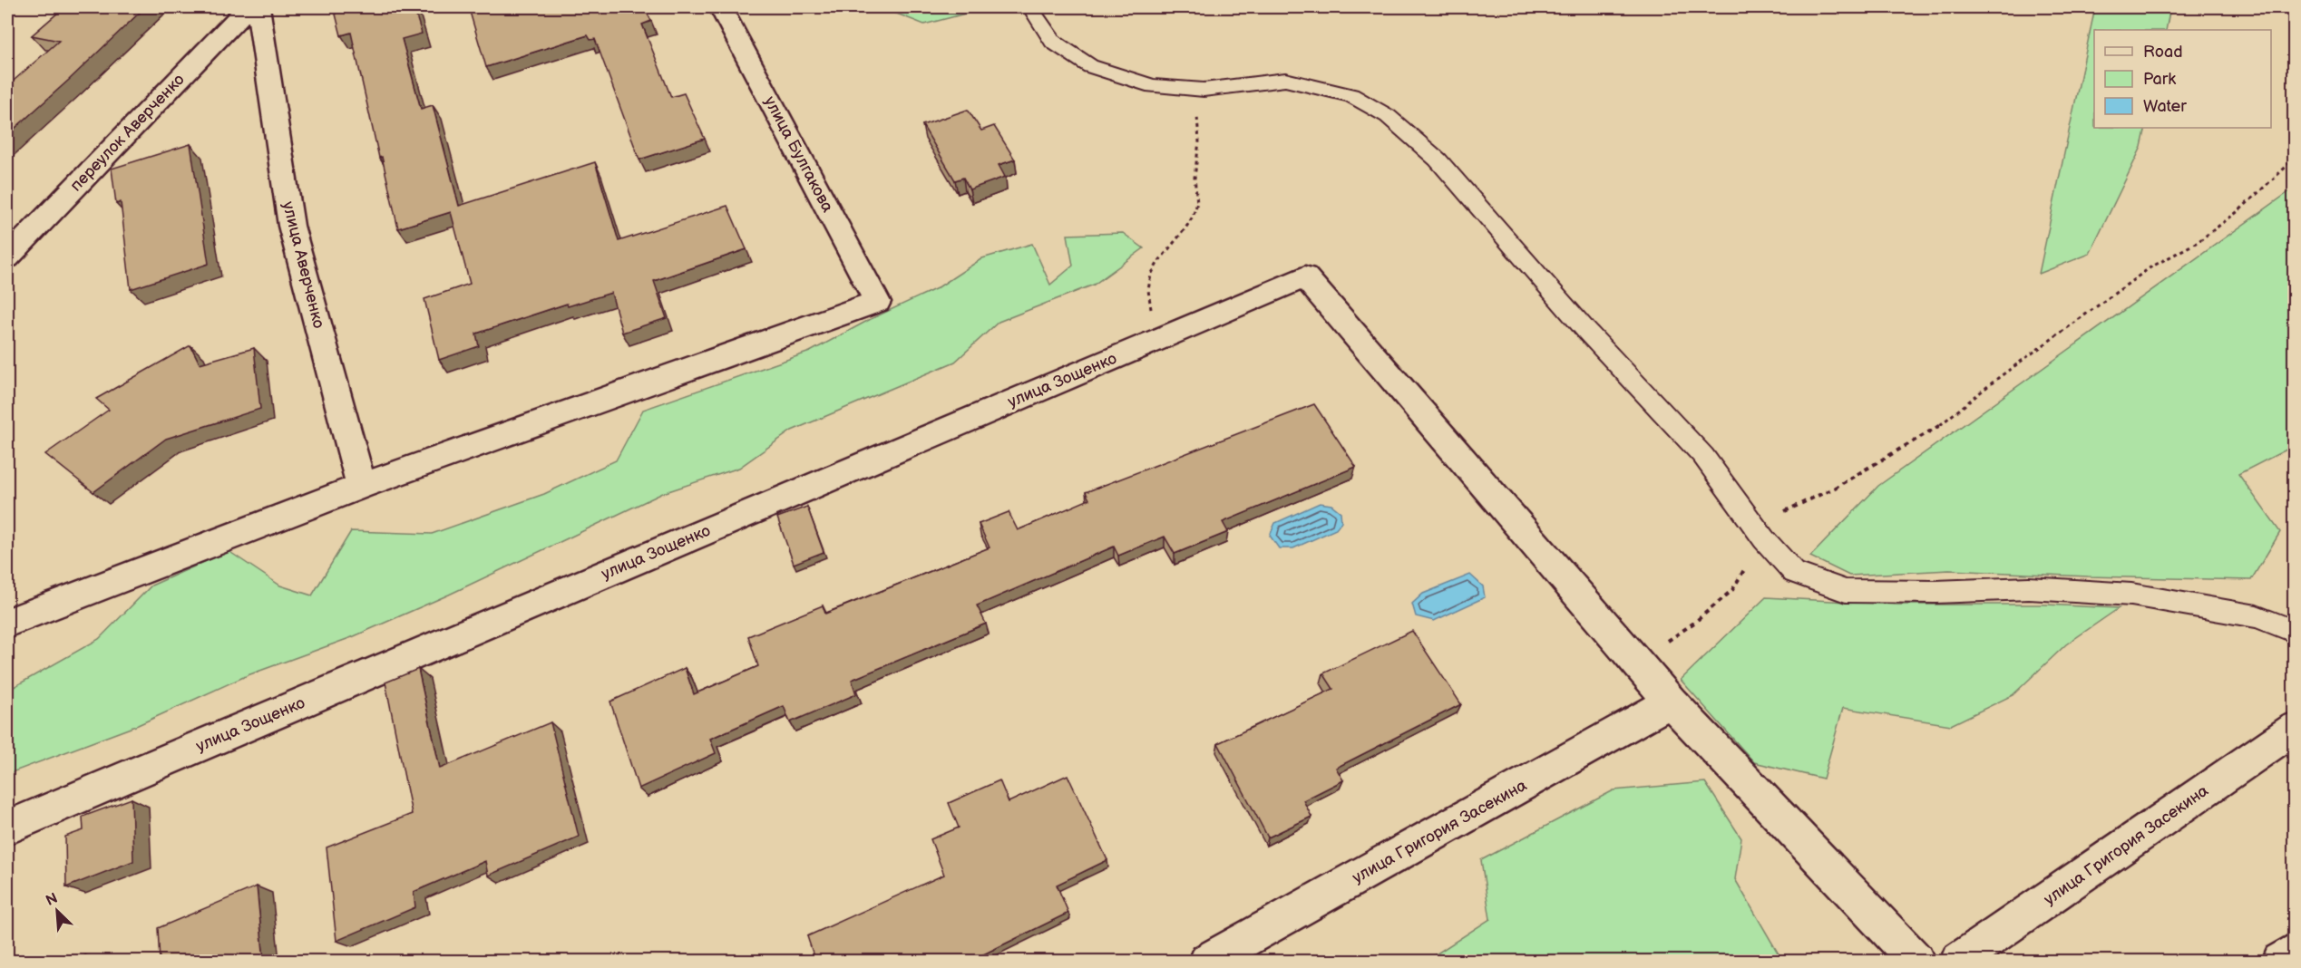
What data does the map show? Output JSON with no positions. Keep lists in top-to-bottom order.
{
  "streets": {
    "street": [
      "переулок Аверченко",
      "улица Булгакова",
      "улица Аверченко",
      "улица Зощенко",
      "улица Григория Засекина"
    ]
  },
  "crossings": [
    ["улица Булгакова", "улица Аверченко"]
  ],
  "legend": ["Road", "Park", "Water"],
  "north": "top left"
}
